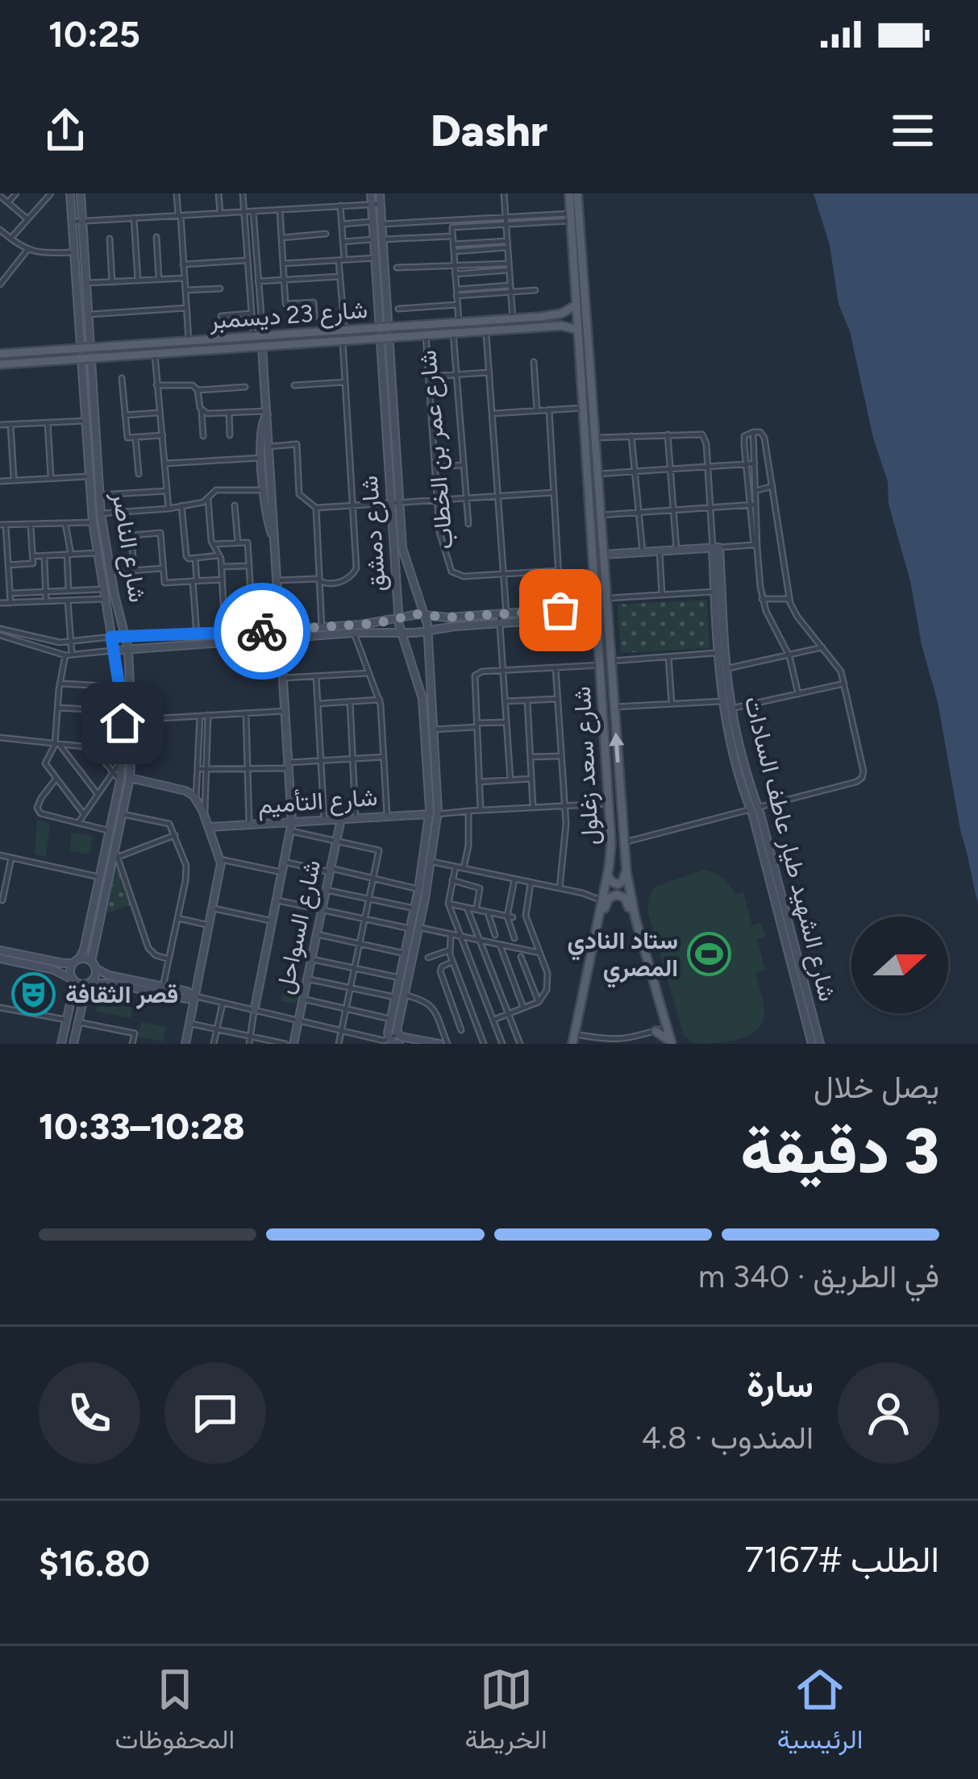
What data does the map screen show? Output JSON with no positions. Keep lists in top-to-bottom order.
{
  "streets": {
    "main road": ["شارع 23 ديسمبر", "شارع سعد زغلول"],
    "street": [
      "شارع عمر بن الخطاب",
      "شارع دمشق",
      "شارع الناصر",
      "شارع التأميم",
      "شارع الشهيد طيار عاطف السادات",
      "شارع السواحل"
    ]
  },
  "crossings": [
    ["شارع 23 ديسمبر", "شارع عمر بن الخطاب"],
    ["شارع 23 ديسمبر", "شارع دمشق"],
    ["شارع 23 ديسمبر", "شارع الناصر"],
    ["شارع 23 ديسمبر", "شارع سعد زغلول"],
    ["شارع دمشق", "شارع التأميم"],
    ["شارع سعد زغلول", "شارع التأميم"],
    ["شارع التأميم", "شارع السواحل"]
  ],
  "places": {
    "sports": ["ستاد النادي المصري"],
    "theatre": ["قصر الثقافة"]
  },
  "north": "right",
  "page": {
    "status": "10:25",
    "header": "Dashr",
    "heading": ["3 دقيقة", "يصل خلال", "10:28–10:33"],
    "panel": [
      "سارة",
      "المندوب · 4.8",
      "الطلب #7167",
      "$16.80"
    ],
    "bar": "في الطريق · 340 m",
    "tabs": ["الرئيسية", "الخريطة", "المحفوظات"]
  }
}
